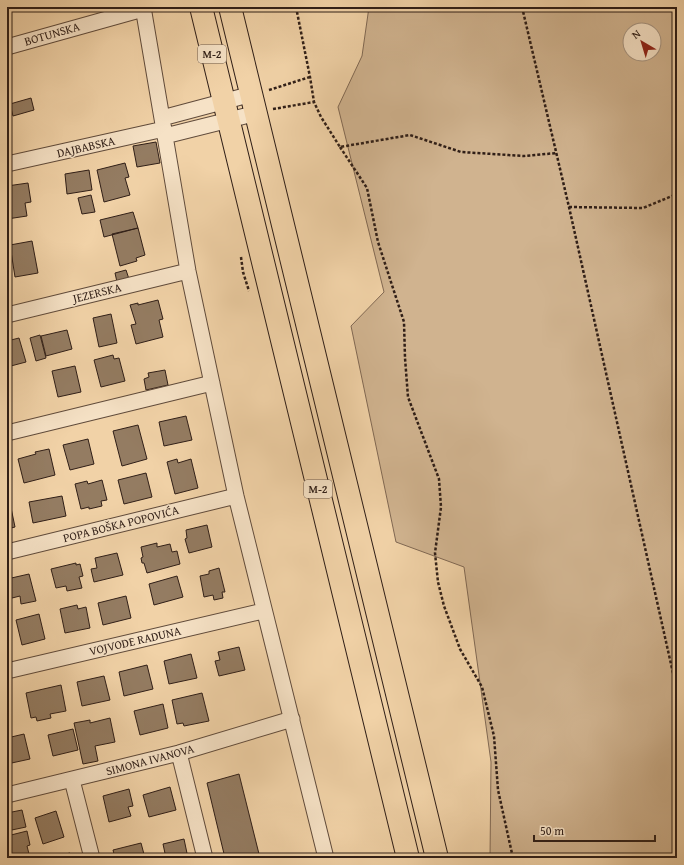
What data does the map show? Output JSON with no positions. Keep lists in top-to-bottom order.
{
  "streets": {
    "main road": ["M-2"],
    "street": [
      "BOTUNSKA",
      "DAJBABSKA",
      "JEZERSKA",
      "POPA BOŠKA POPOVIĆA",
      "VOJVODE RADUNA",
      "SIMONA IVANOVA"
    ]
  },
  "crossings": [
    ["M-2", "DAJBABSKA"]
  ],
  "scale_bar": "50 m",
  "north": "top left"
}
